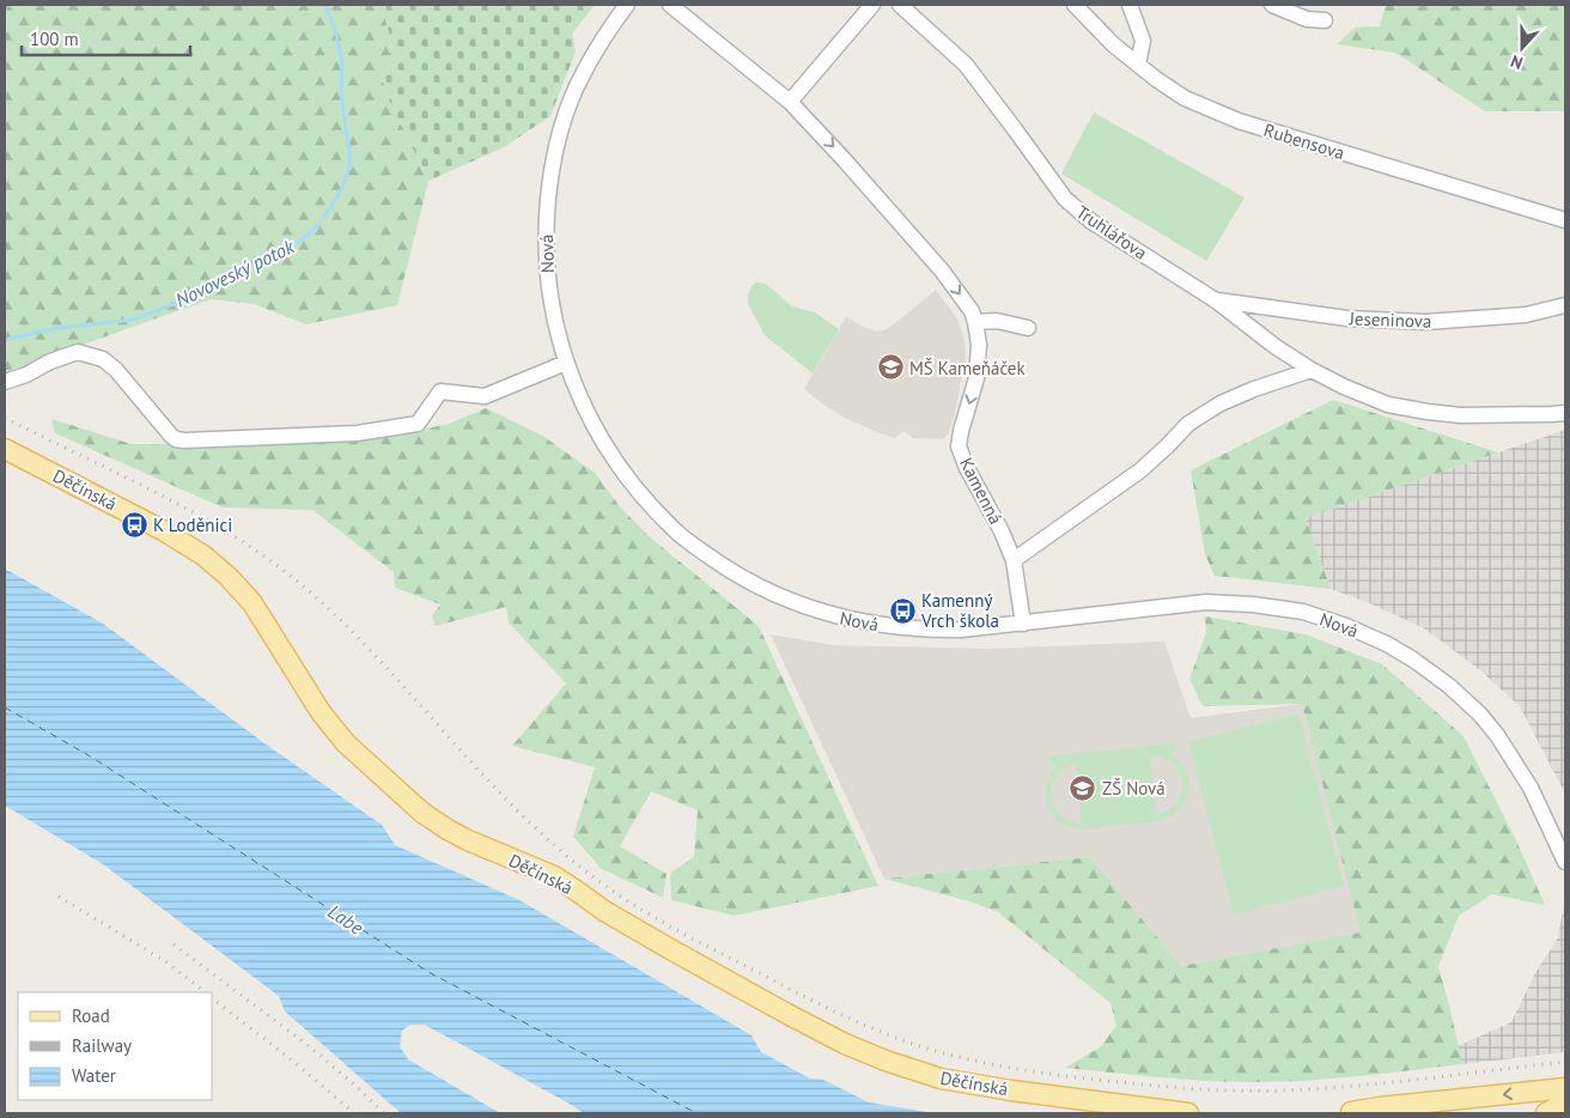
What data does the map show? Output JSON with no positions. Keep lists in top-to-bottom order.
{
  "streets": {
    "main road": ["Děčínská"],
    "street": [
      "Rubensova",
      "Truhlářova",
      "Nová",
      "Jeseninova",
      "Kamenná"
    ]
  },
  "crossings": [
    ["Truhlářova", "Jeseninova"],
    ["Nová", "Kamenná"]
  ],
  "one_way": ["Kamenná"],
  "water": ["Novoveský potok", "Labe"],
  "places": {
    "school or university": ["MŠ Kameňáček", "ZŠ Nová"],
    "bus stop": ["K Loděnici", "Kamenný Vrch škola"]
  },
  "legend": ["Road", "Railway", "Water"],
  "scale_bar": "100 m",
  "north": "bottom"
}
